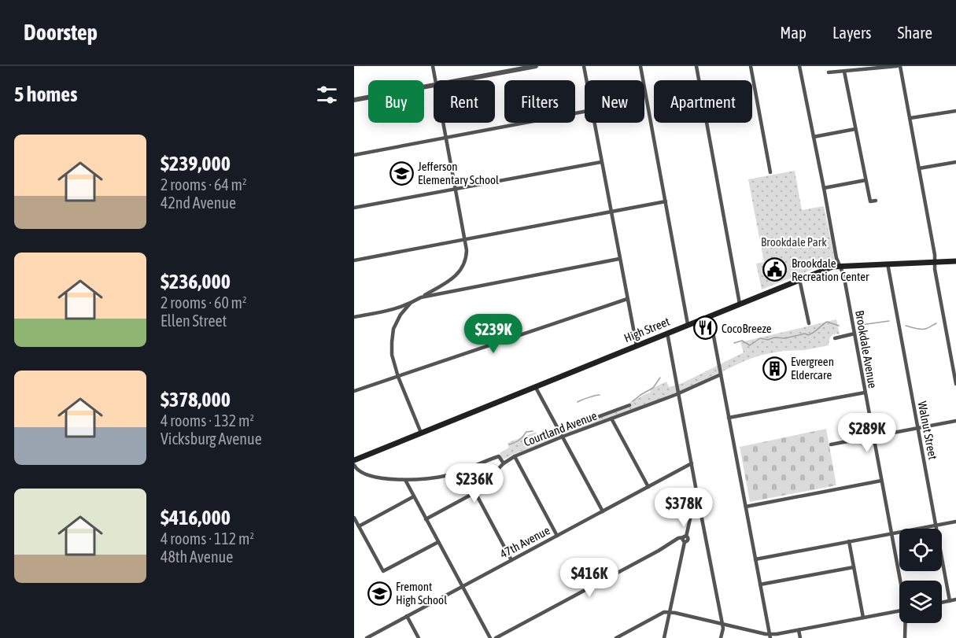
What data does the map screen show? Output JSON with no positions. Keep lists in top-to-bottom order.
{
  "streets": {
    "main road": ["High Street"],
    "street": [
      "Brookdale Avenue",
      "Courtland Avenue",
      "Walnut Street",
      "47th Avenue"
    ]
  },
  "crossings": [
    ["High Street", "Brookdale Avenue"],
    ["High Street", "Walnut Street"]
  ],
  "parks": ["Brookdale Park"],
  "places": {
    "school or university": ["Jefferson Elementary School", "Fremont High School"],
    "public building": ["Brookdale Recreation Center"],
    "restaurant": ["CocoBreeze"],
    "building": ["Evergreen Eldercare"]
  },
  "page": {
    "header": "Doorstep",
    "nav": ["Map", "Layers", "Share"],
    "heading": "5 homes",
    "chip": [
      "Buy",
      "Rent",
      "Filters",
      "New",
      "Apartment"
    ],
    "list": [
      {
        "name": "$239,000",
        "note": "2 rooms · 64 m² · 42nd Avenue"
      },
      {
        "name": "$236,000",
        "note": "2 rooms · 60 m² · Ellen Street"
      },
      {
        "name": "$378,000",
        "note": "4 rooms · 132 m² · Vicksburg Avenue"
      },
      {
        "name": "$416,000",
        "note": "4 rooms · 112 m² · 48th Avenue"
      }
    ],
    "price": [
      "$239K",
      "$289K",
      "$236K",
      "$378K",
      "$416K"
    ]
  }
}
